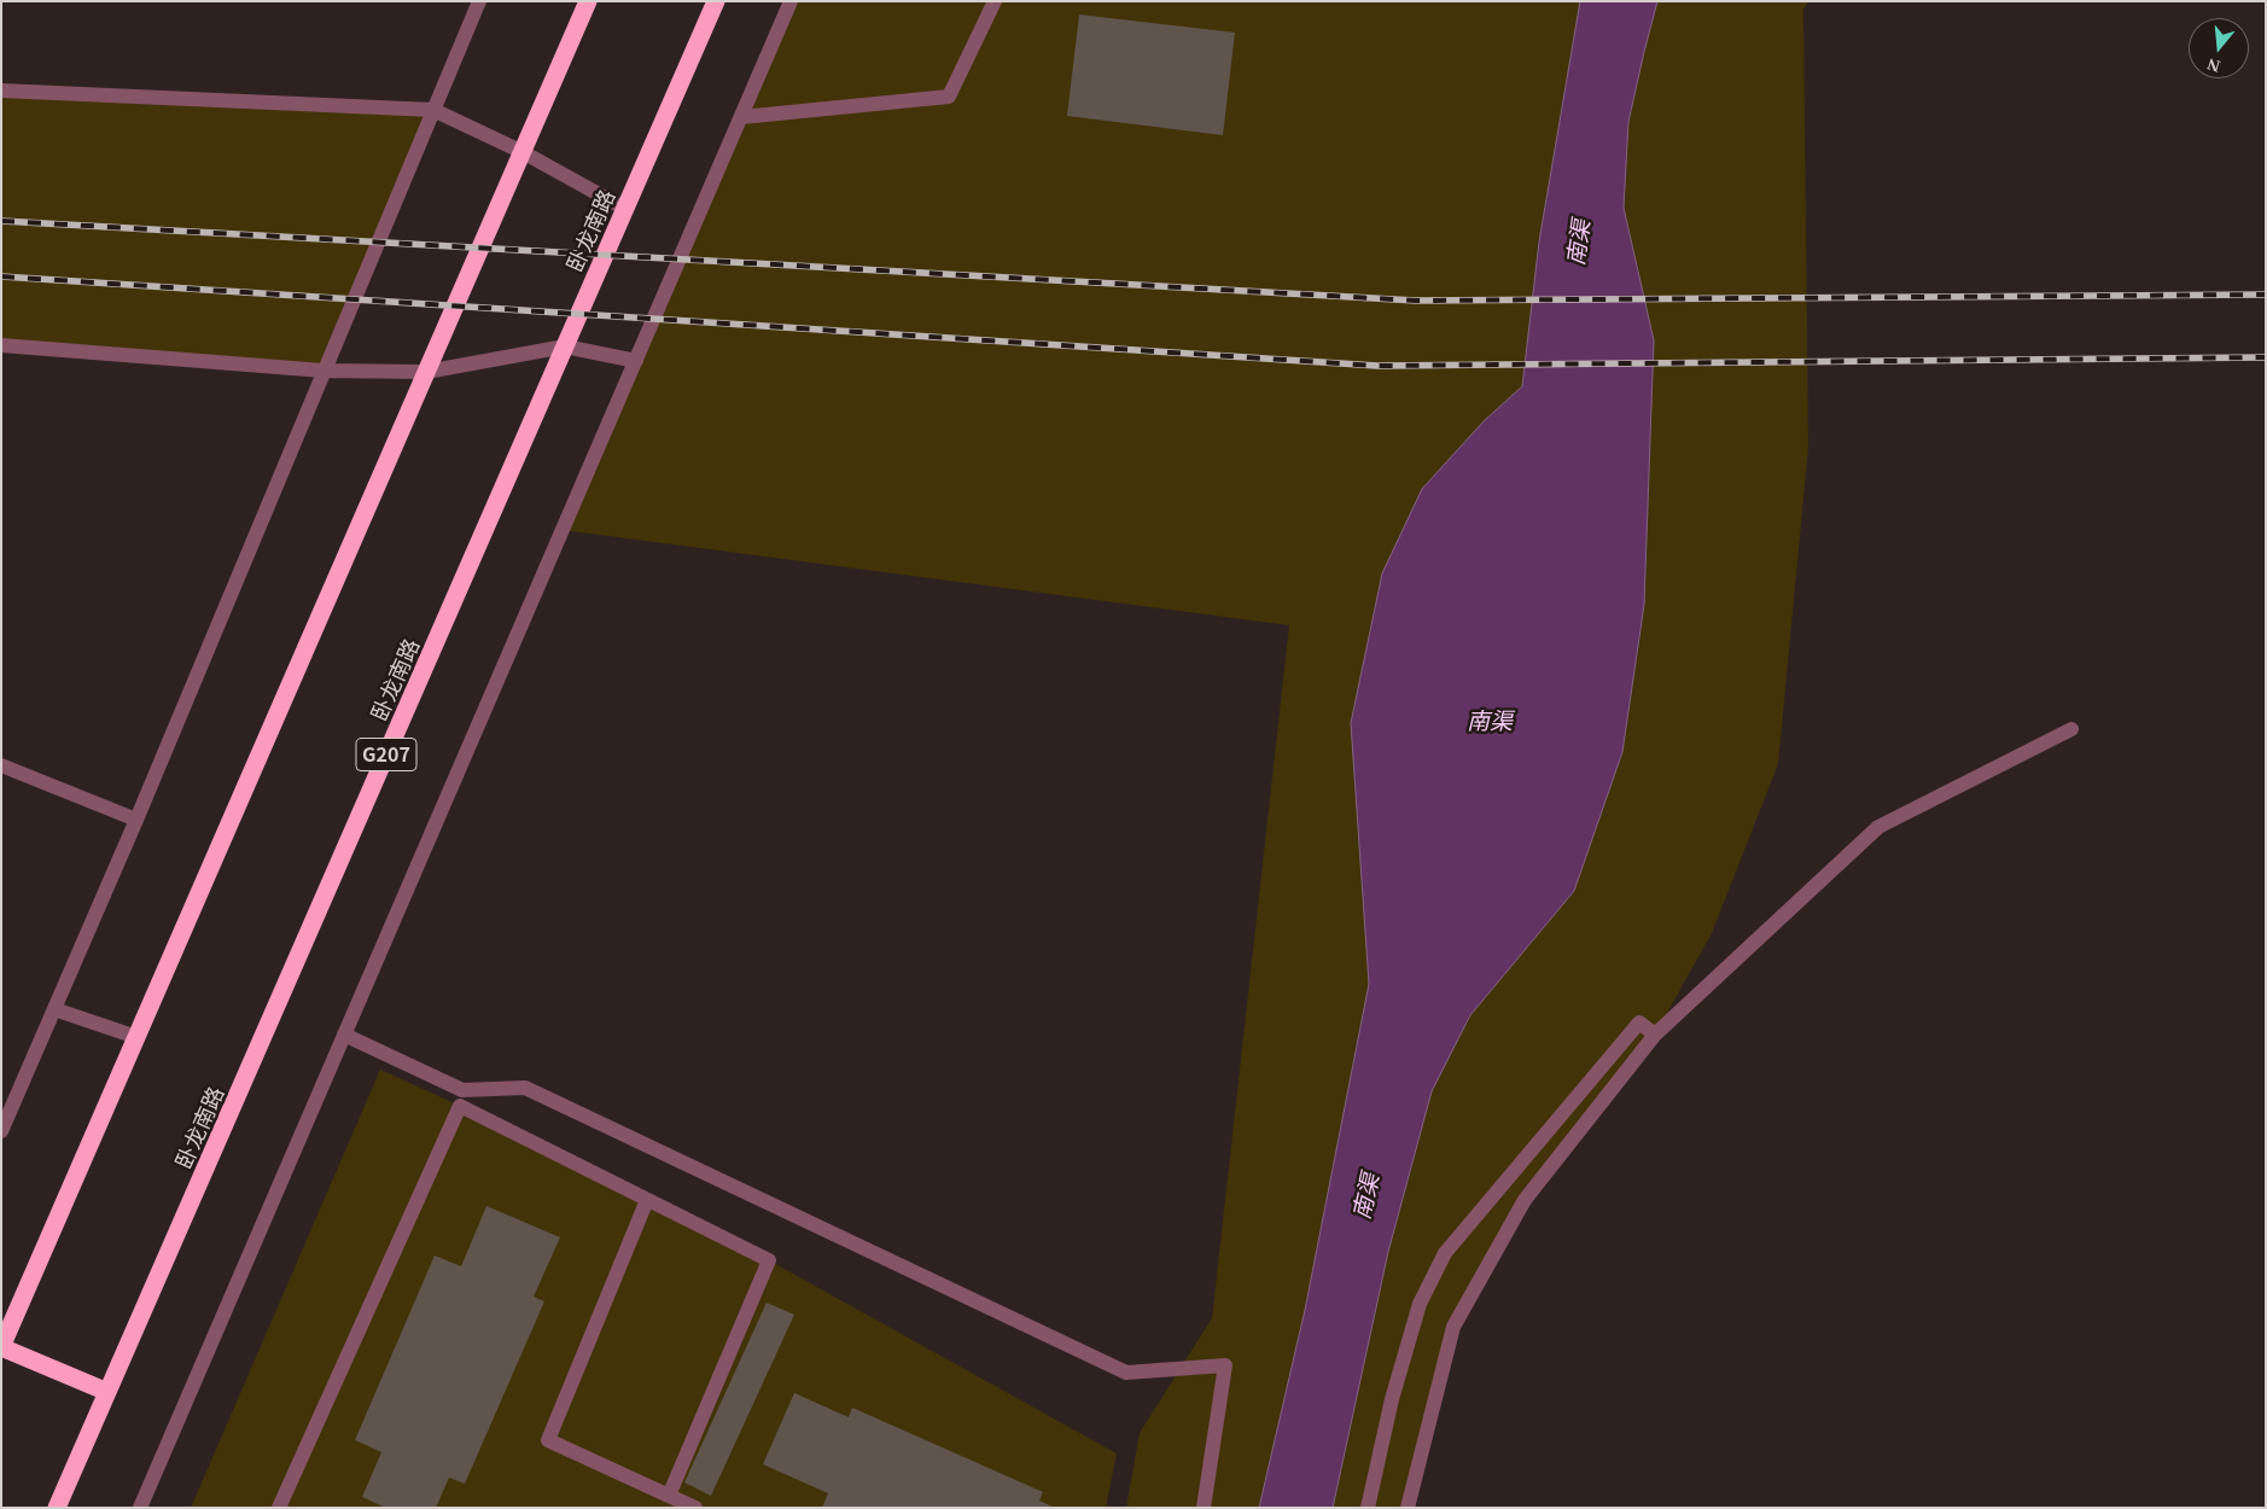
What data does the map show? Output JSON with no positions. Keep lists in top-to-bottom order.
{
  "streets": {
    "highway": ["卧龙南路", "G207"]
  },
  "water": ["南渠"],
  "north": "bottom"
}
